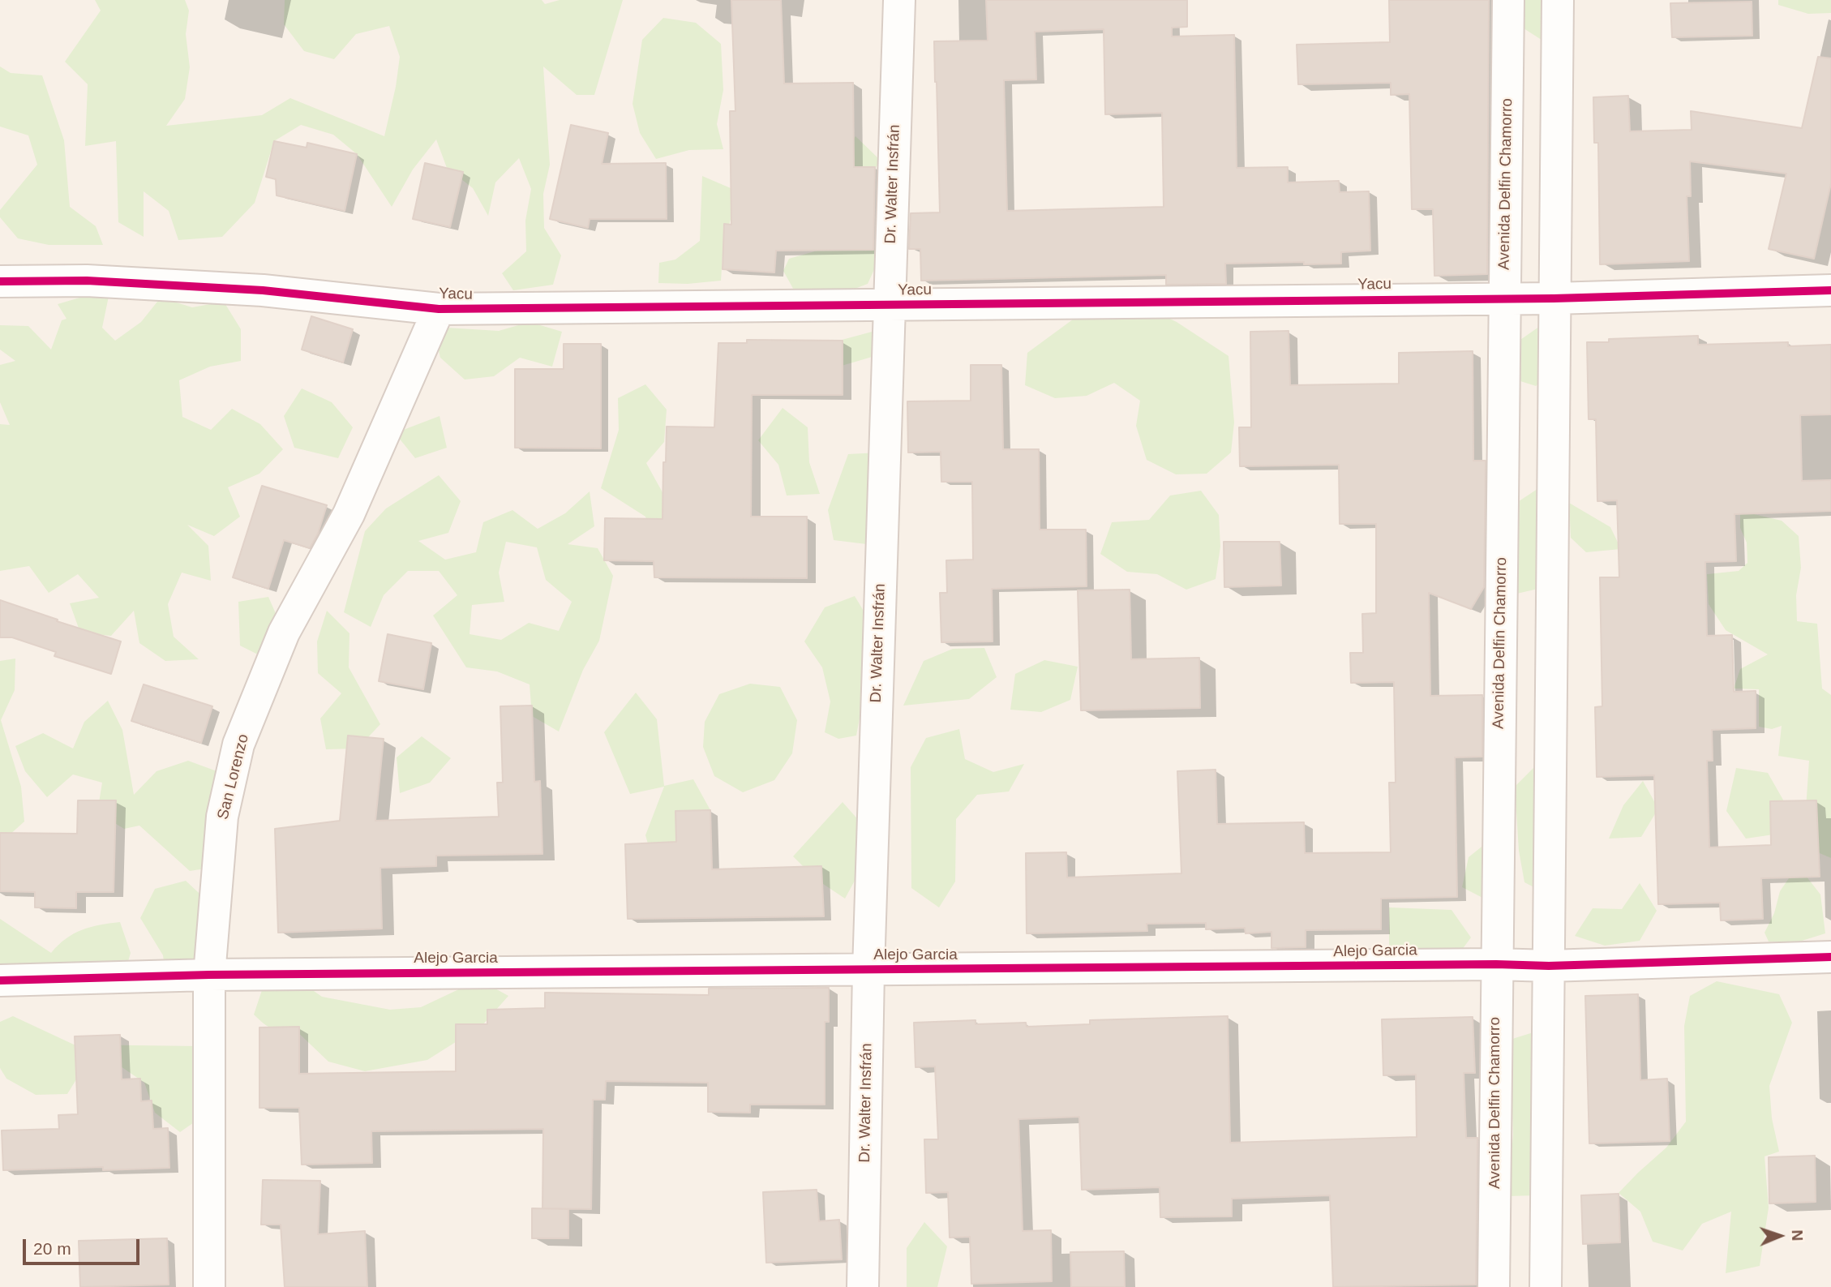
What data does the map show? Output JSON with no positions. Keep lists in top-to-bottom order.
{
  "streets": {
    "street": [
      "Dr. Walter Insfrán",
      "Avenida Delfin Chamorro",
      "Yacu",
      "San Lorenzo",
      "Alejo Garcia"
    ]
  },
  "crossings": [
    ["Dr. Walter Insfrán", "Yacu"],
    ["Dr. Walter Insfrán", "Alejo Garcia"],
    ["Avenida Delfin Chamorro", "Yacu"],
    ["Avenida Delfin Chamorro", "Alejo Garcia"],
    ["Yacu", "San Lorenzo"],
    ["San Lorenzo", "Alejo Garcia"]
  ],
  "scale_bar": "20 m",
  "north": "right"
}
